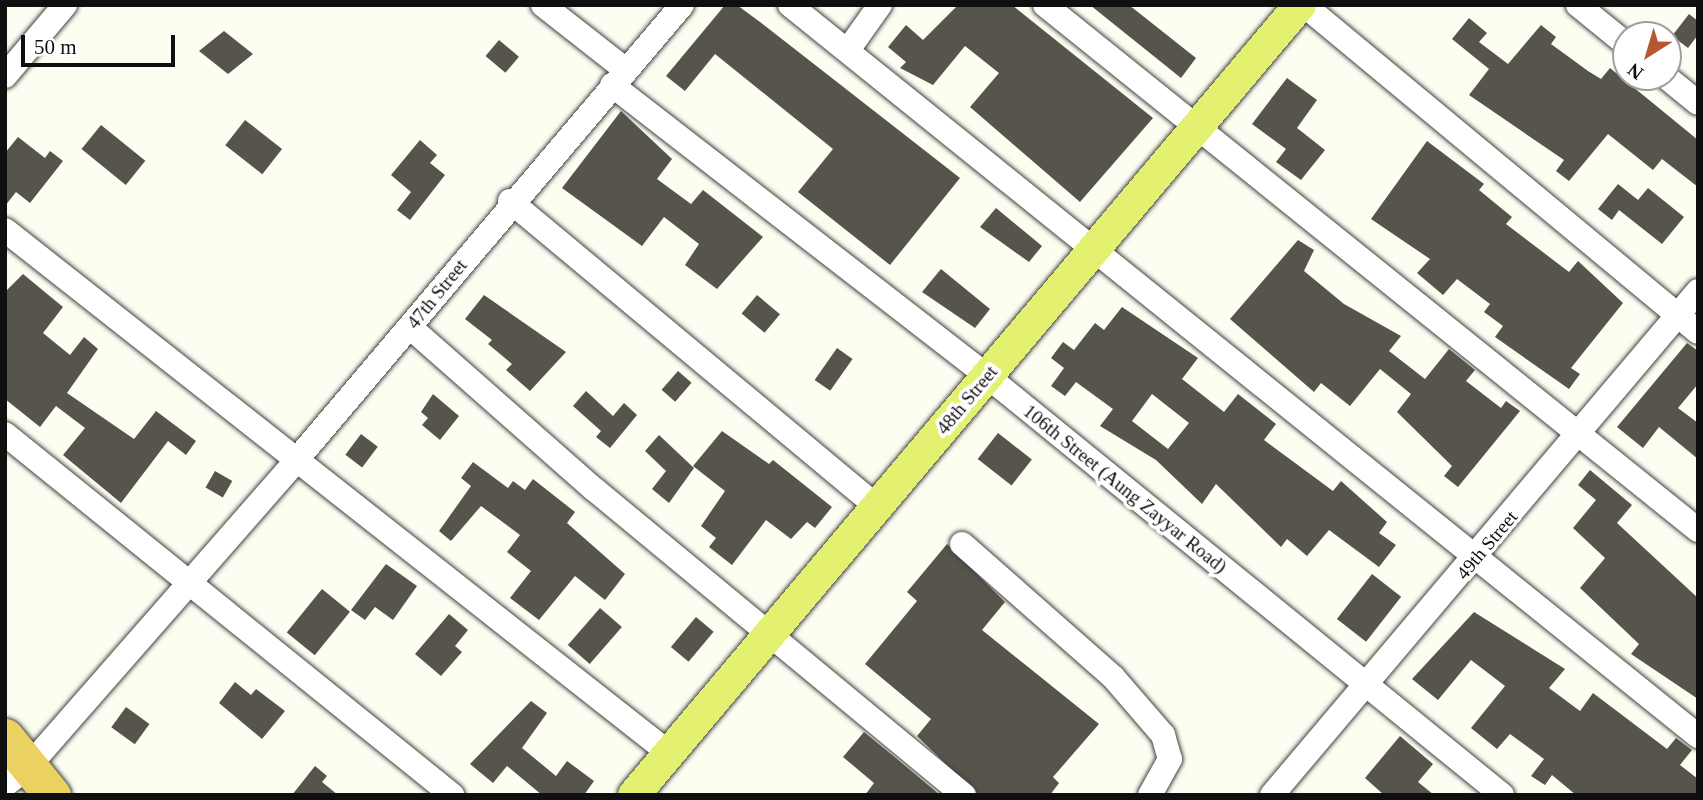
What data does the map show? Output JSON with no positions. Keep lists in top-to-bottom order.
{
  "streets": {
    "main road": ["48th Street"],
    "street": ["47th Street", "106th Street (Aung Zayyar Road)", "49th Street"]
  },
  "crossings": [
    ["47th Street", "106th Street (Aung Zayyar Road)"],
    ["48th Street", "106th Street (Aung Zayyar Road)"],
    ["106th Street (Aung Zayyar Road)", "49th Street"]
  ],
  "scale_bar": "50 m",
  "north": "bottom left"
}
